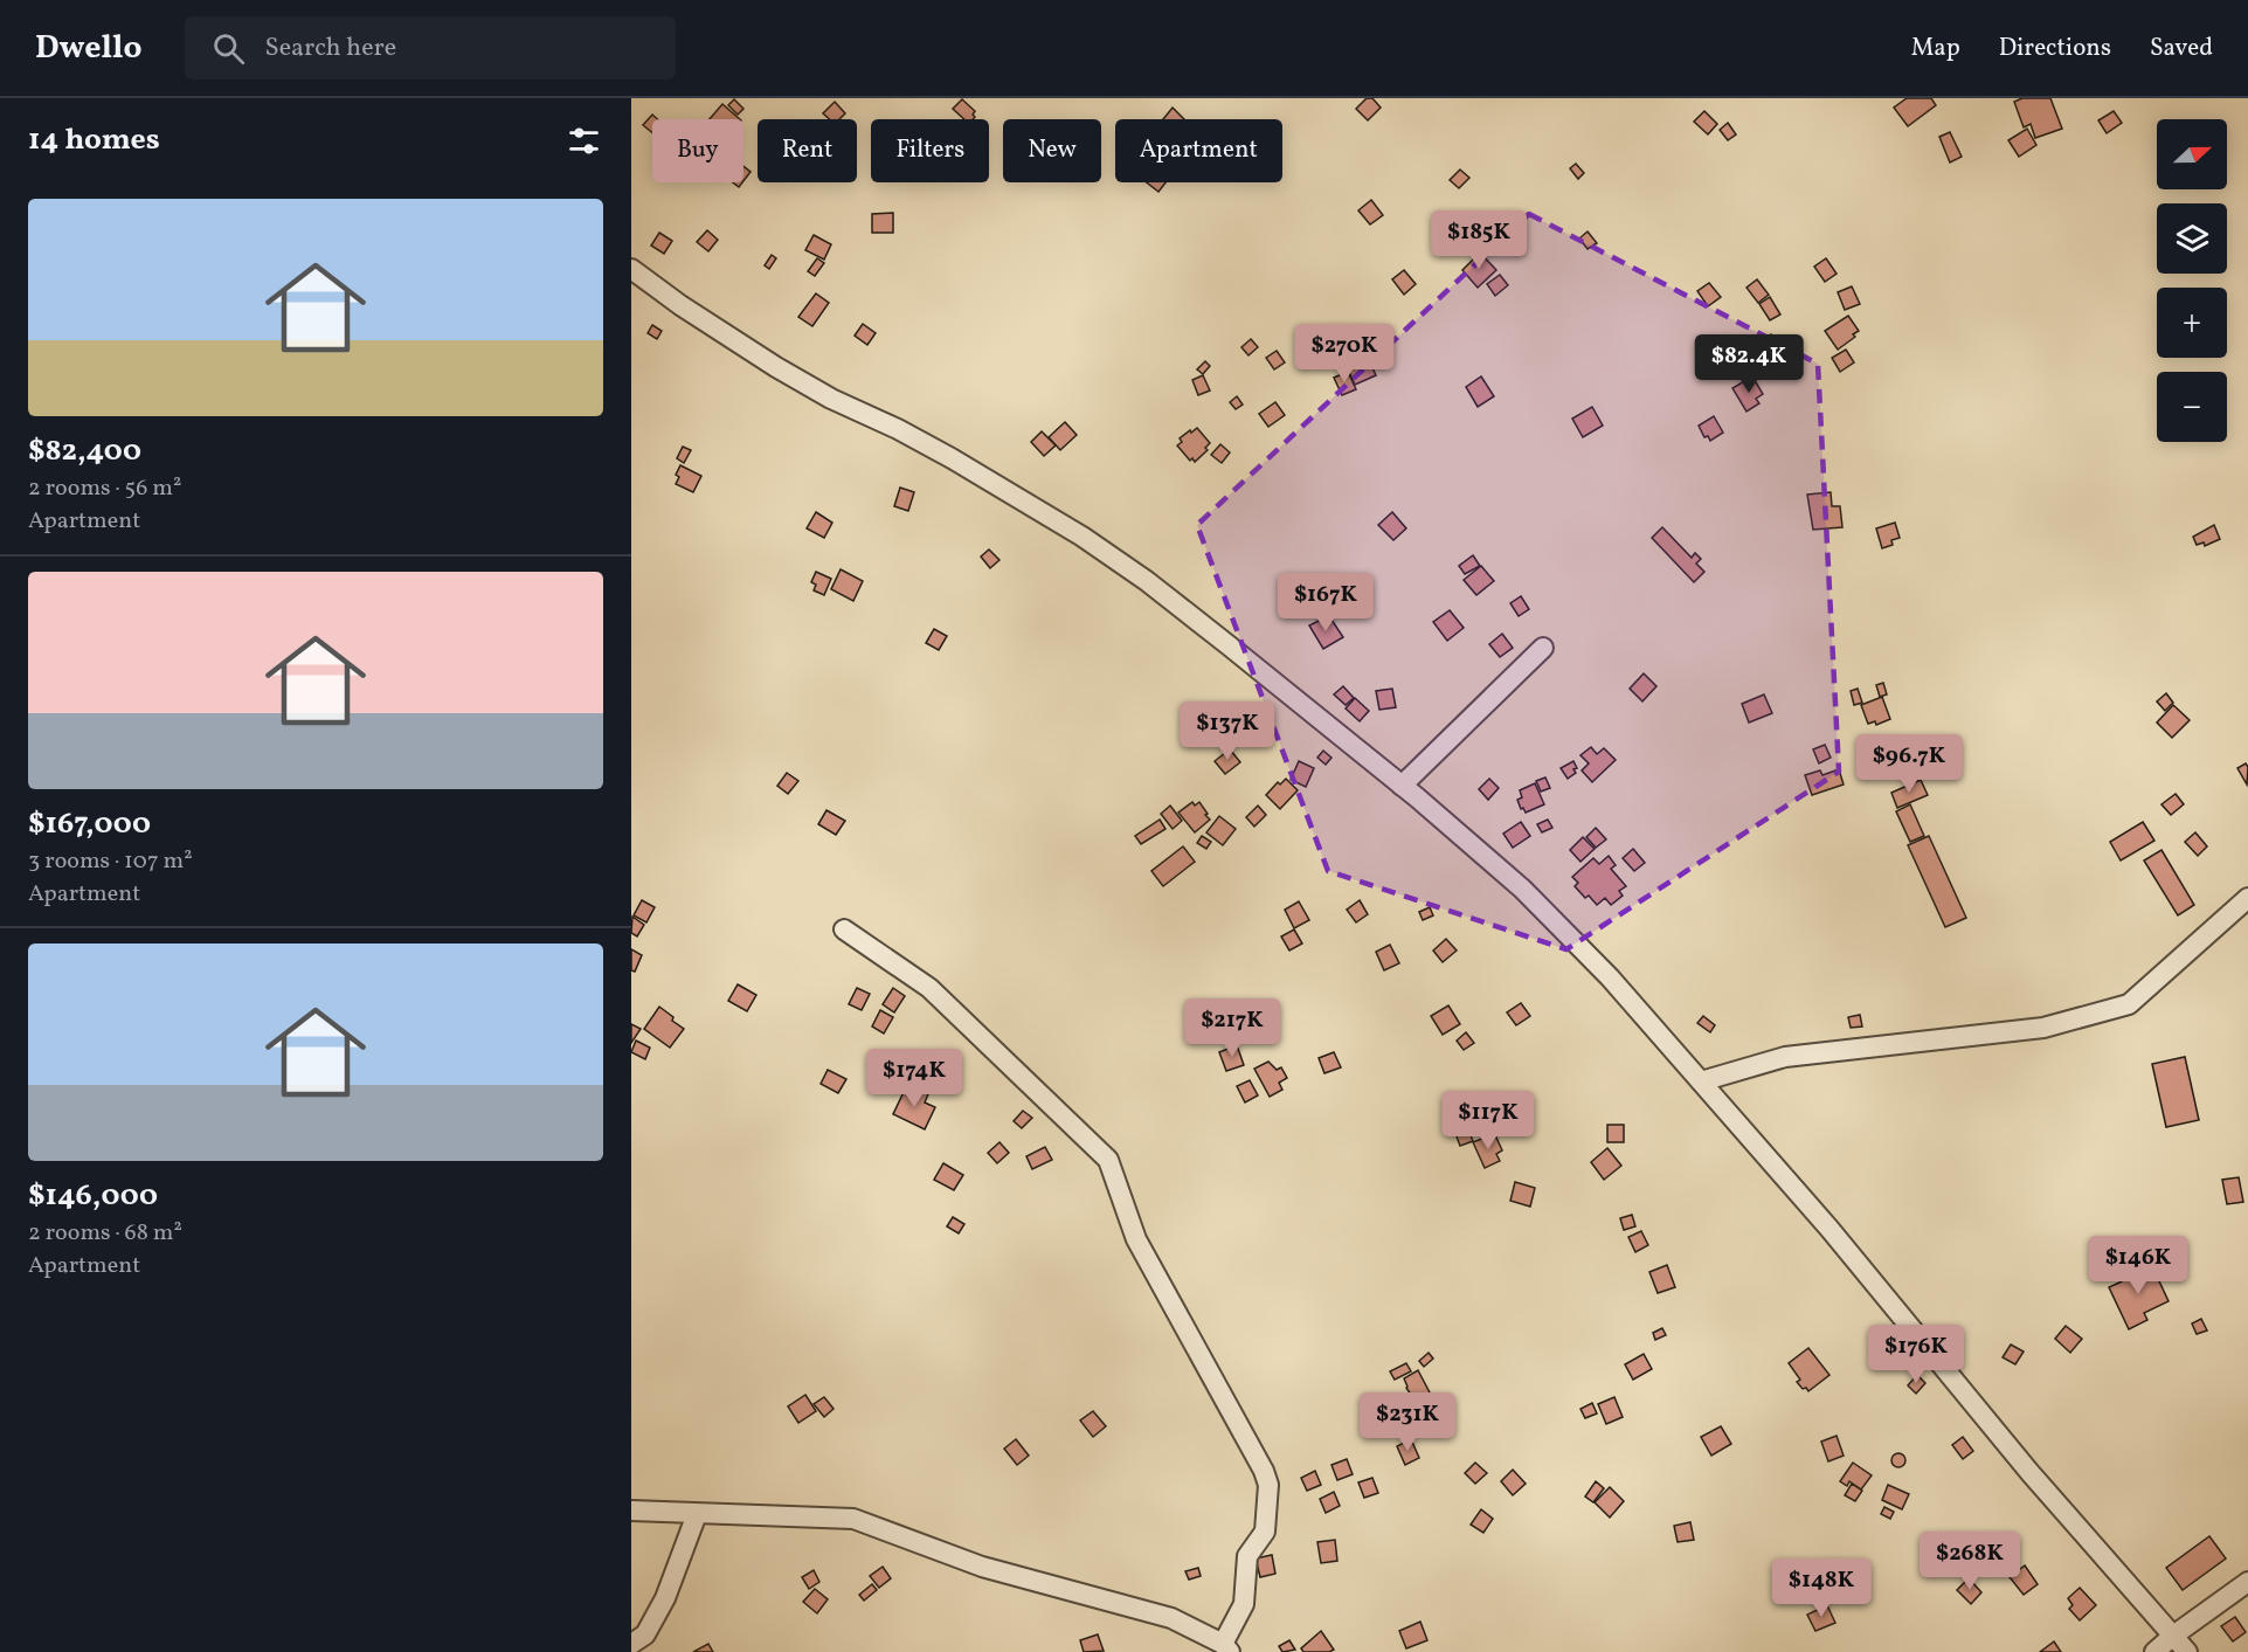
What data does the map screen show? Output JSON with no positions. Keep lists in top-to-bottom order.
{
  "north": "right",
  "page": {
    "header": "Dwello",
    "search": "Search here",
    "nav": ["Map", "Directions", "Saved"],
    "heading": "14 homes",
    "map_buttons": ["+", "−"],
    "chip": [
      "Buy",
      "Rent",
      "Filters",
      "New",
      "Apartment"
    ],
    "list": [
      {
        "name": "$82,400",
        "note": "2 rooms · 56 m² · Apartment"
      },
      {
        "name": "$167,000",
        "note": "3 rooms · 107 m² · Apartment"
      },
      {
        "name": "$146,000",
        "note": "2 rooms · 68 m² · Apartment"
      }
    ],
    "price": [
      "$185K",
      "$270K",
      "$82.4K",
      "$167K",
      "$137K",
      "$96.7K",
      "$217K",
      "$174K",
      "$117K",
      "$146K",
      "$176K",
      "$231K",
      "$268K",
      "$148K"
    ]
  }
}
